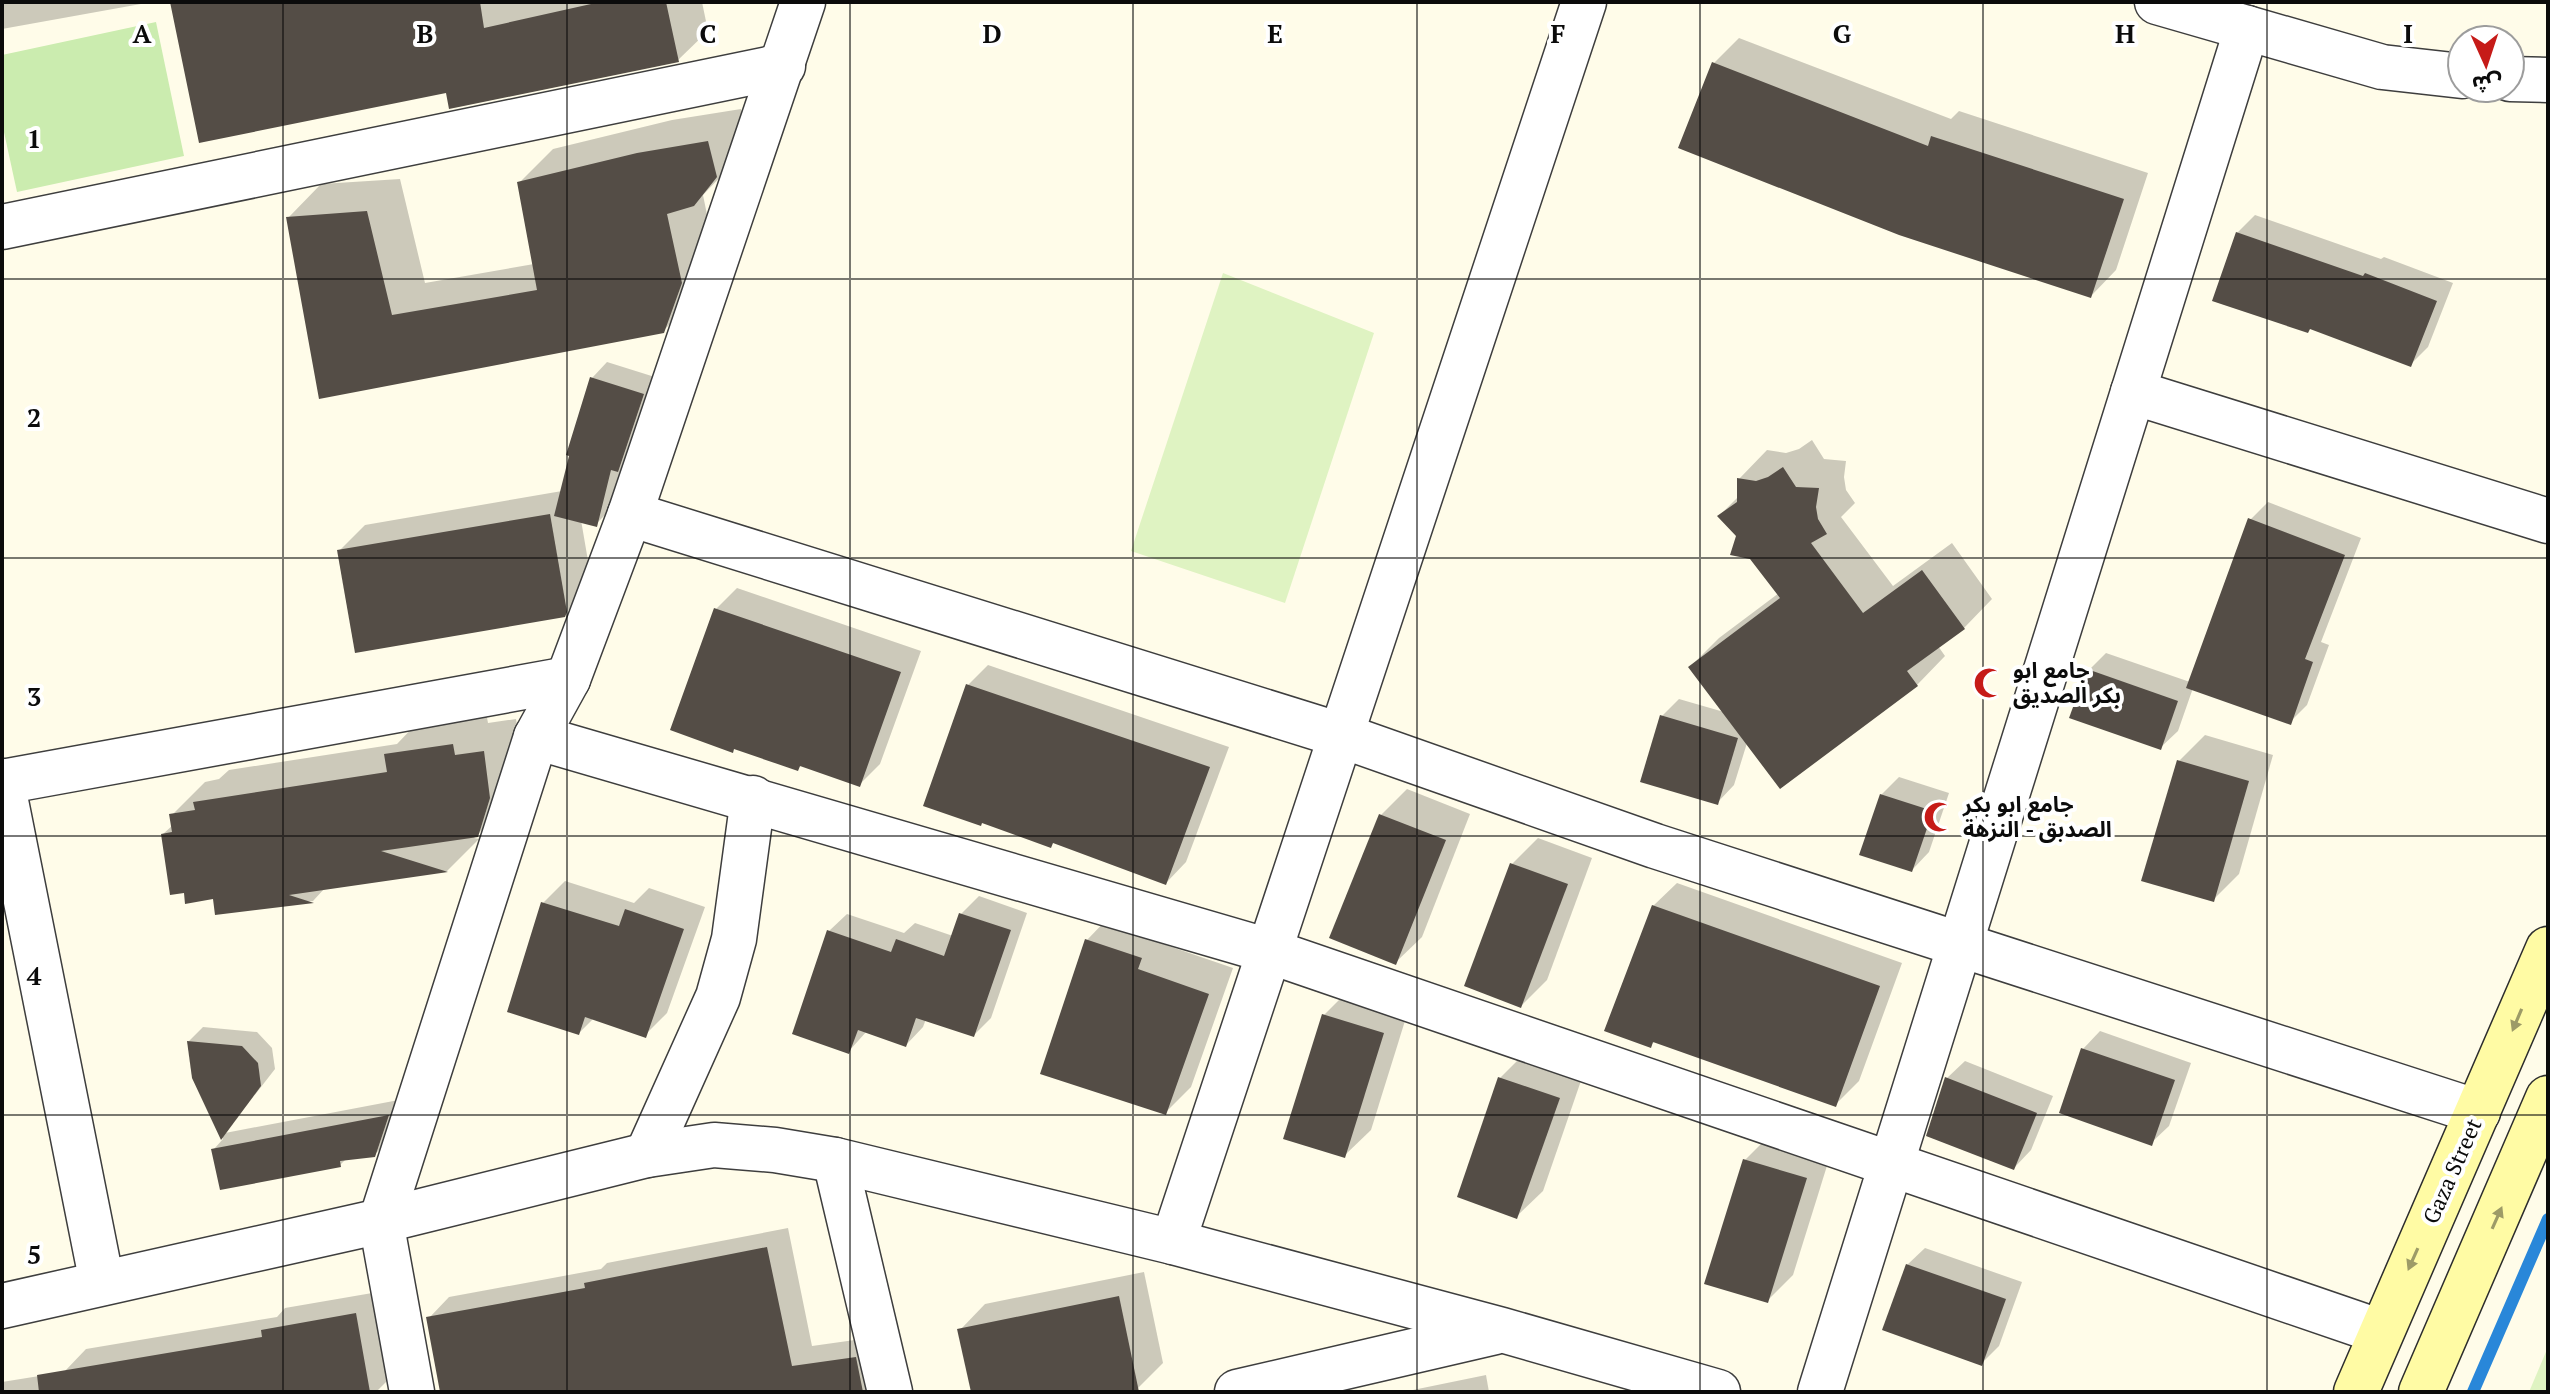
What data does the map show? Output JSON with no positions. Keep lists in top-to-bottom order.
{
  "streets": {
    "main road": ["Gaza Street"]
  },
  "places": {
    "mosque": ["جامع ابو بكر الصديق", "جامع ابو بكر الصدبق - النزهة"]
  },
  "north": "bottom",
  "grid": {
    "columns": [
      "A",
      "B",
      "C",
      "D",
      "E",
      "F",
      "G",
      "H",
      "I"
    ],
    "rows": [
      "1",
      "2",
      "3",
      "4",
      "5"
    ]
  }
}
